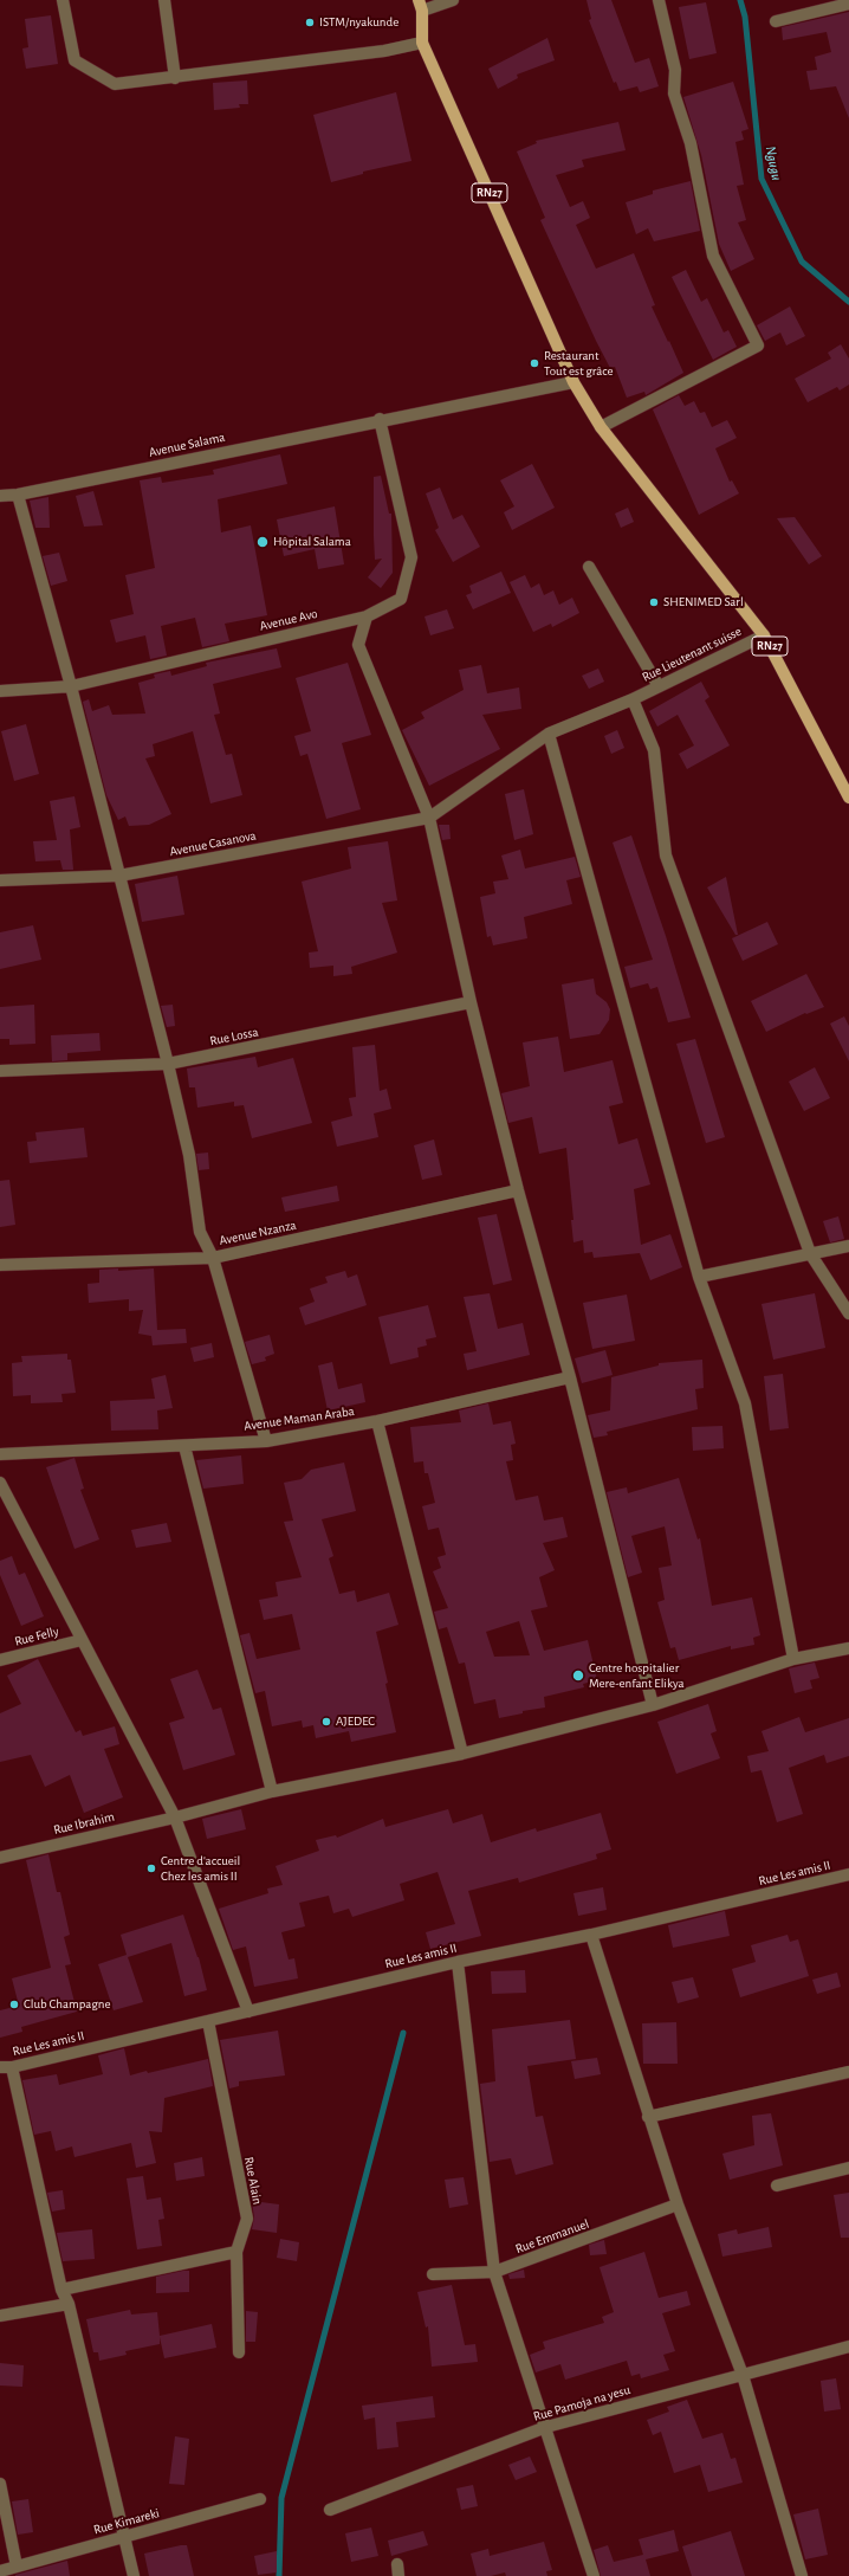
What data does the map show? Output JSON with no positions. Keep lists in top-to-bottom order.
{
  "streets": {
    "main road": ["RN27"],
    "street": [
      "Avenue Salama",
      "Avenue Avo",
      "Rue Lieutenant suisse",
      "Avenue Casanova",
      "Rue Lossa",
      "Avenue Nzanza",
      "Avenue Maman Araba",
      "Rue Felly",
      "Rue Ibrahim",
      "Rue Les amis II",
      "Rue Alain",
      "Rue Emmanuel",
      "Rue Pamoja na yesu",
      "Rue Kimareki"
    ]
  },
  "crossings": [
    ["RN27", "Avenue Salama"],
    ["RN27", "Rue Lieutenant suisse"],
    ["Avenue Salama", "Avenue Avo"],
    ["Rue Lieutenant suisse", "Avenue Casanova"],
    ["Rue Les amis II", "Rue Alain"]
  ],
  "water": ["Ngugu"],
  "places": [
    "ISTM/nyakunde",
    "Restaurant Tout est grâce",
    "Hôpital Salama",
    "SHENIMED Sarl",
    "Centre hospitalier Mere-enfant Elikya",
    "AJEDEC",
    "Centre d'accueil Chez les amis II",
    "Club Champagne"
  ]
}
